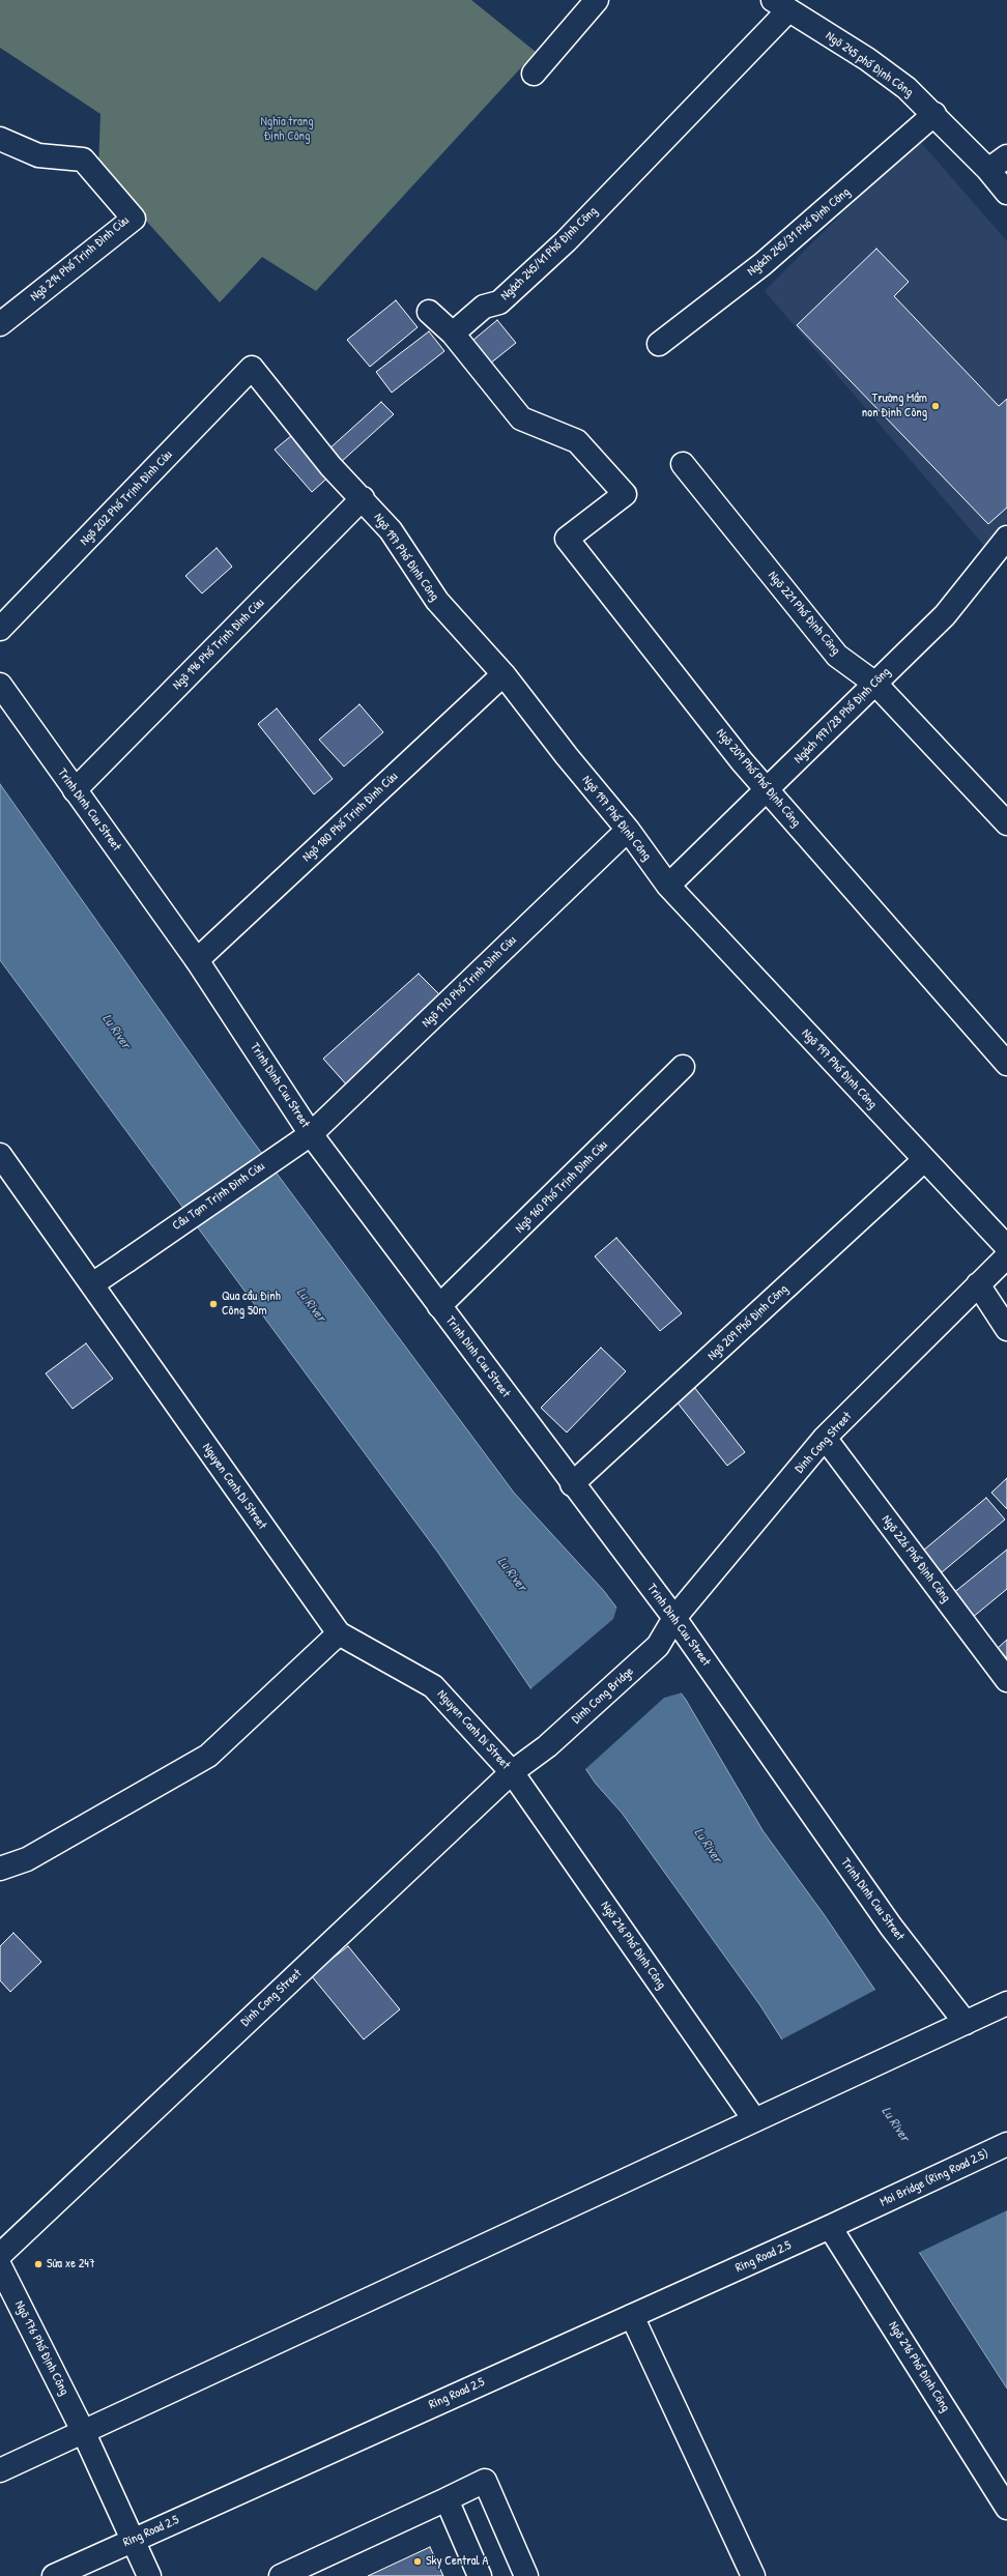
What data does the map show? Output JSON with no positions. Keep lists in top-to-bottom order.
{
  "streets": {
    "main road": [
      "Ngõ 245 phố Định Công",
      "Ngách 245/31 Phố Định Công",
      "Ngách 245/41 Phố ĐỊnh Công",
      "Ngõ 214 Phố Trịnh Đình Cửu",
      "Ngõ 202 Phố Trịnh Đình Cửu",
      "Ngõ 197 Phố Định Công",
      "Ngõ 221 Phố Định Công",
      "Ngõ 196 Phố Trịnh Đình Cửu",
      "Ngách 197/28 Phố Định Công",
      "Ngõ 209 Phố Phố Định Công",
      "Trinh Dinh Cuu Street",
      "Ngõ 180 Phố Trịnh Đình Cửu",
      "Ngõ 170 Phố Trịnh Đình Cửu",
      "Ngõ 160 Phố Trịnh Đình Cửu",
      "Cầu Tạm Trịnh Đình Cửu",
      "Ngõ 209 Phố Định Công",
      "Dinh Cong Street",
      "Nguyen Canh Di Street",
      "Ngõ 226 Phố Định Công",
      "Dinh Cong Bridge",
      "Ngõ 216 Phố Định Công",
      "Moi Bridge (Ring Road 2.5)",
      "Ring Road 2.5",
      "Ngõ 176 Phố Định Công"
    ]
  },
  "crossings": [
    ["Ngõ 245 phố Định Công", "Ngách 245/31 Phố Định Công"],
    ["Ngõ 245 phố Định Công", "Ngách 245/41 Phố ĐỊnh Công"],
    ["Ngách 245/41 Phố ĐỊnh Công", "Ngõ 209 Phố Phố Định Công"],
    ["Ngõ 202 Phố Trịnh Đình Cửu", "Ngõ 197 Phố Định Công"],
    ["Ngõ 197 Phố Định Công", "Ngõ 196 Phố Trịnh Đình Cửu"],
    ["Ngõ 197 Phố Định Công", "Ngách 197/28 Phố Định Công"],
    ["Ngõ 197 Phố Định Công", "Ngõ 180 Phố Trịnh Đình Cửu"],
    ["Ngõ 197 Phố Định Công", "Ngõ 170 Phố Trịnh Đình Cửu"],
    ["Ngõ 197 Phố Định Công", "Ngõ 209 Phố Định Công"],
    ["Ngõ 221 Phố Định Công", "Ngách 197/28 Phố Định Công"],
    ["Ngõ 196 Phố Trịnh Đình Cửu", "Trinh Dinh Cuu Street"],
    ["Ngách 197/28 Phố Định Công", "Ngõ 209 Phố Phố Định Công"],
    ["Trinh Dinh Cuu Street", "Ngõ 180 Phố Trịnh Đình Cửu"],
    ["Trinh Dinh Cuu Street", "Ngõ 170 Phố Trịnh Đình Cửu"],
    ["Trinh Dinh Cuu Street", "Ngõ 160 Phố Trịnh Đình Cửu"],
    ["Trinh Dinh Cuu Street", "Cầu Tạm Trịnh Đình Cửu"],
    ["Trinh Dinh Cuu Street", "Ngõ 209 Phố Định Công"],
    ["Trinh Dinh Cuu Street", "Dinh Cong Street"],
    ["Ngõ 170 Phố Trịnh Đình Cửu", "Cầu Tạm Trịnh Đình Cửu"],
    ["Cầu Tạm Trịnh Đình Cửu", "Nguyen Canh Di Street"],
    ["Dinh Cong Street", "Nguyen Canh Di Street"],
    ["Dinh Cong Street", "Ngõ 226 Phố Định Công"],
    ["Dinh Cong Street", "Dinh Cong Bridge"],
    ["Dinh Cong Street", "Ngõ 216 Phố Định Công"],
    ["Nguyen Canh Di Street", "Ngõ 216 Phố Định Công"],
    ["Ngõ 216 Phố Định Công", "Ring Road 2.5"],
    ["Moi Bridge (Ring Road 2.5)", "Ring Road 2.5"],
    ["Ring Road 2.5", "Ngõ 176 Phố Định Công"]
  ],
  "water": ["Lu River"],
  "parks": ["Nghĩa trang Định Công"],
  "places": [
    "Trường Mầm non Định Công",
    "Qua cầu Định Công 50m",
    "Sửa xe 247",
    "Sky Central A"
  ]
}
